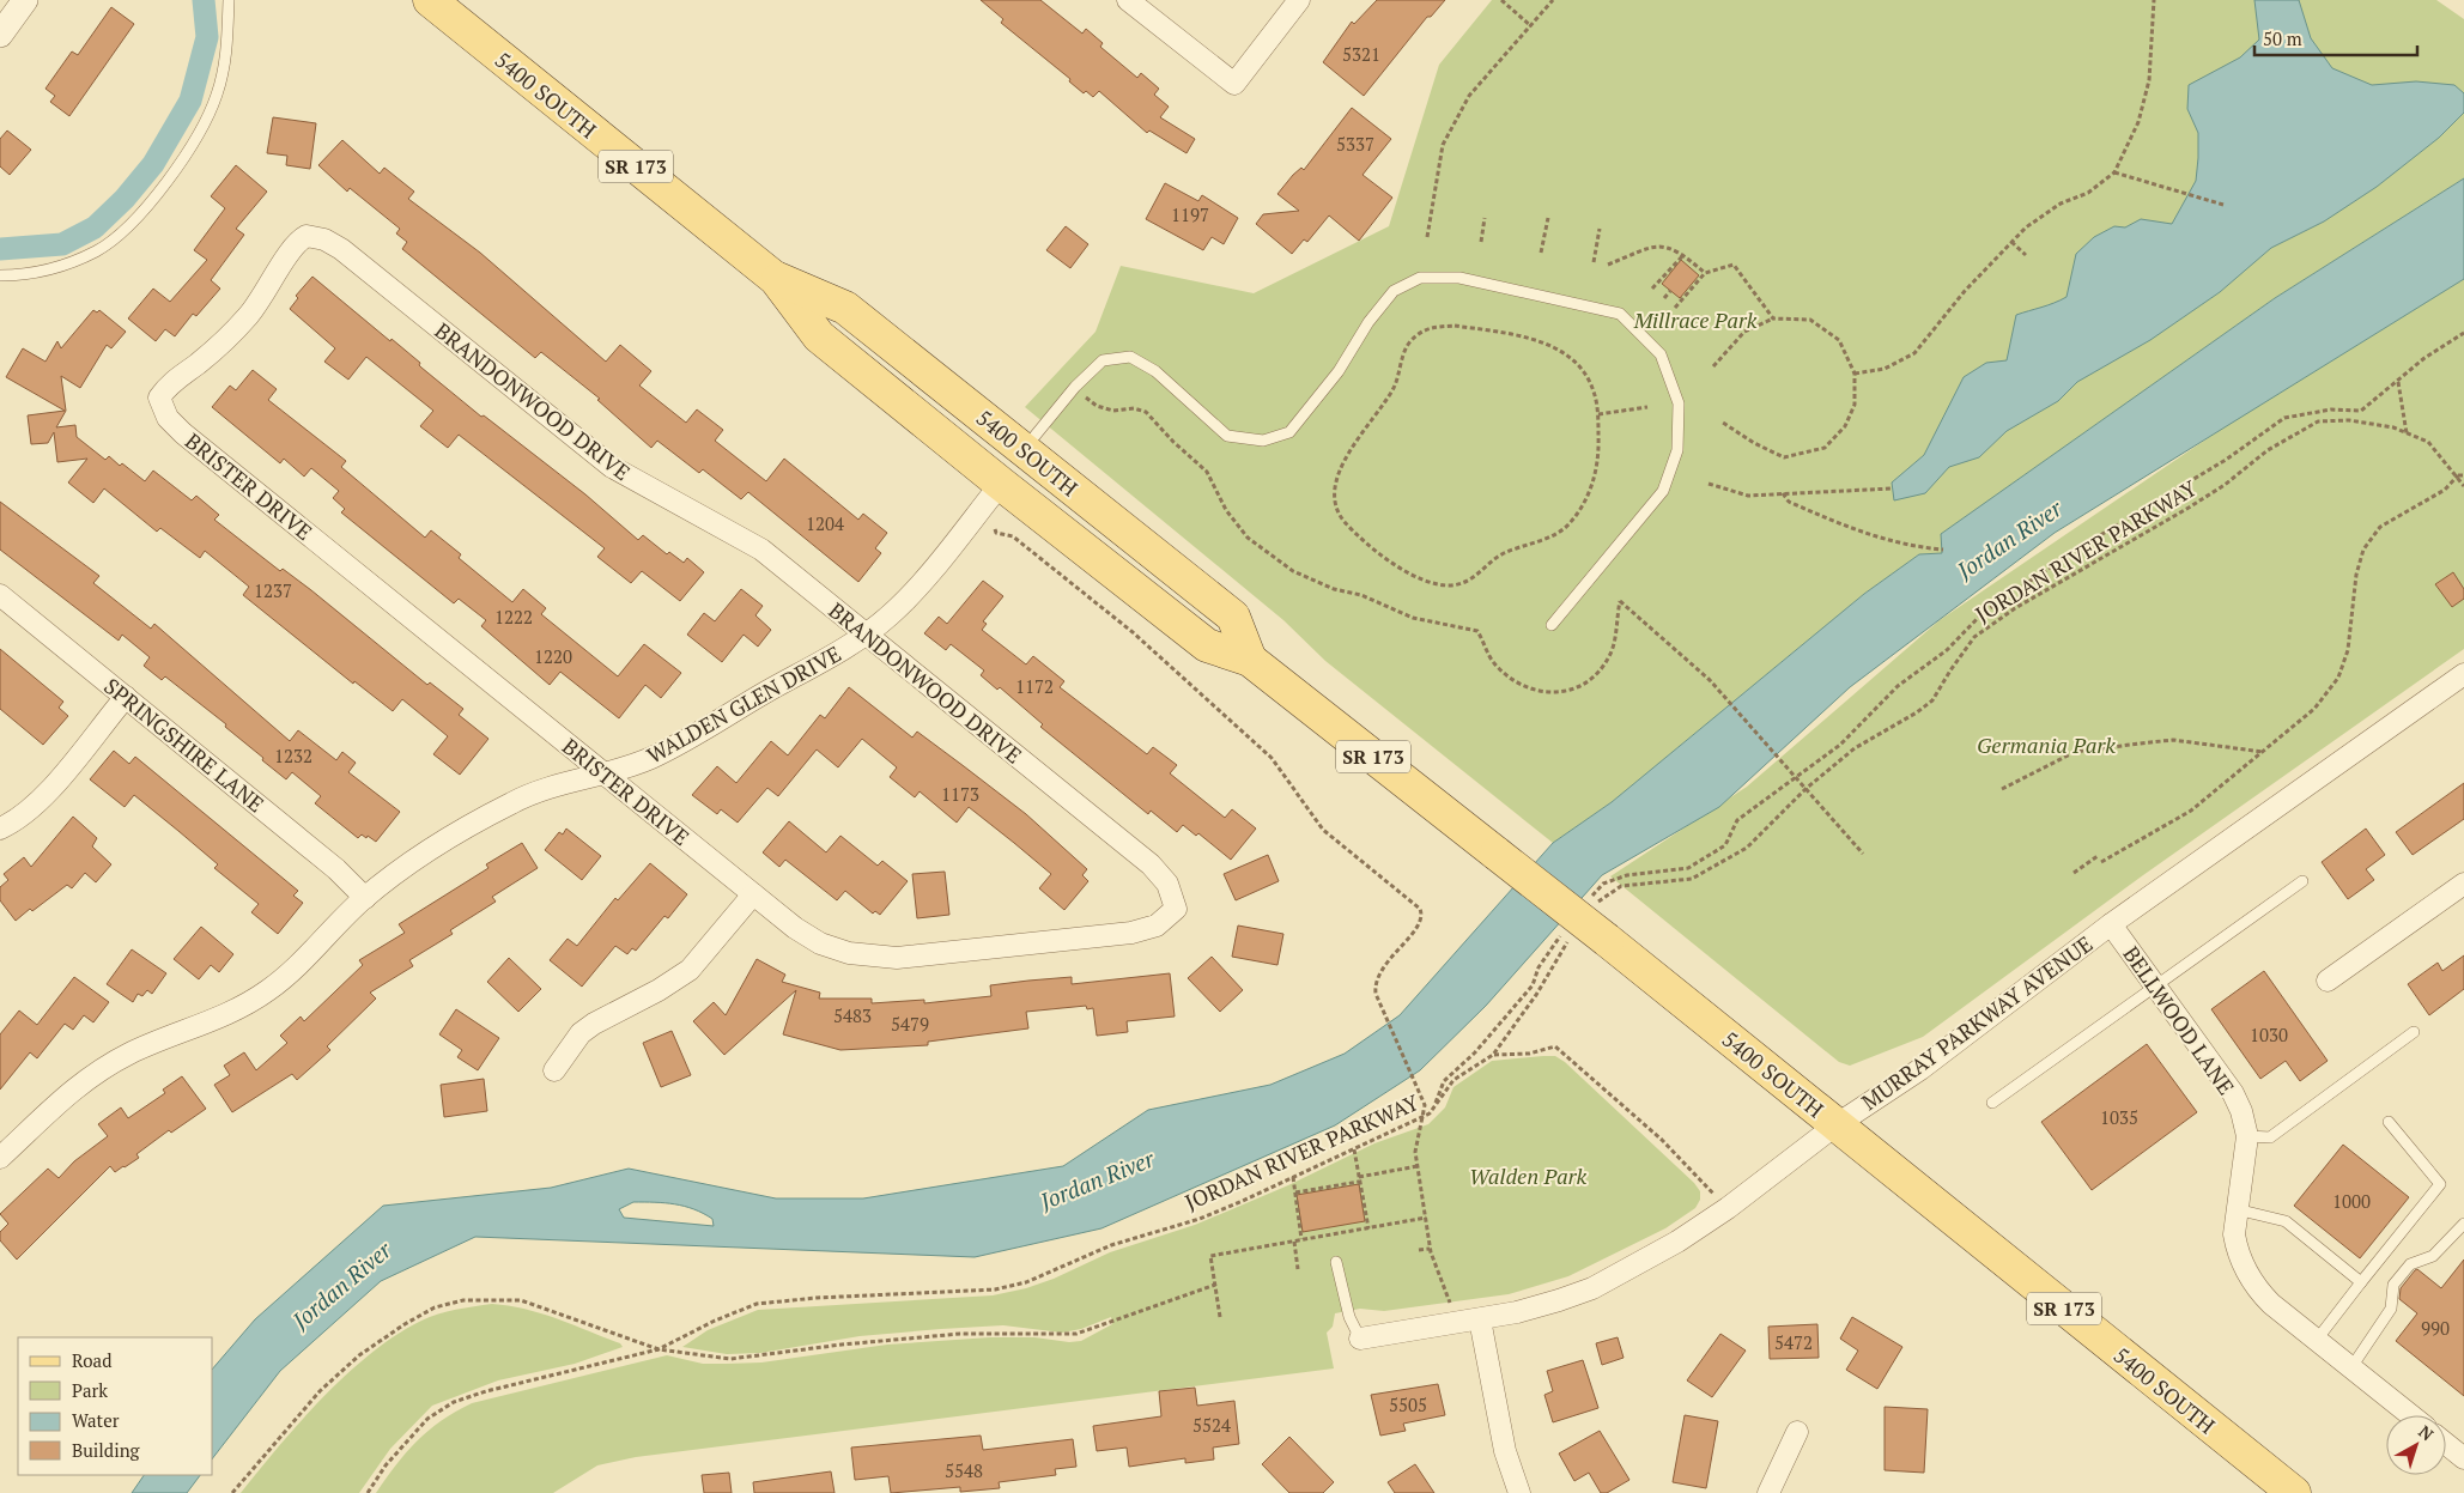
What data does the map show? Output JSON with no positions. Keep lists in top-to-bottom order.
{
  "streets": {
    "main road": ["5400 SOUTH", "SR 173"],
    "street": [
      "BRANDONWOOD DRIVE",
      "BRISTER DRIVE",
      "WALDEN GLEN DRIVE",
      "SPRINGSHIRE LANE",
      "BELLWOOD LANE",
      "MURRAY PARKWAY AVENUE"
    ],
    "path": ["JORDAN RIVER PARKWAY"]
  },
  "crossings": [
    ["5400 SOUTH", "WALDEN GLEN DRIVE"],
    ["5400 SOUTH", "MURRAY PARKWAY AVENUE"],
    ["BRANDONWOOD DRIVE", "BRISTER DRIVE"],
    ["BRANDONWOOD DRIVE", "WALDEN GLEN DRIVE"],
    ["BRISTER DRIVE", "WALDEN GLEN DRIVE"],
    ["WALDEN GLEN DRIVE", "SPRINGSHIRE LANE"],
    ["BELLWOOD LANE", "MURRAY PARKWAY AVENUE"]
  ],
  "water": ["Jordan River"],
  "parks": ["Millrace Park", "Germania Park", "Walden Park"],
  "house_numbers": [
    "5321",
    "5337",
    "1197",
    "1204",
    "1237",
    "1222",
    "1220",
    "1172",
    "1232",
    "1173",
    "5483",
    "5479",
    "1030",
    "1035",
    "1000",
    "990",
    "5472",
    "5505",
    "5524",
    "5548"
  ],
  "legend": [
    "Road",
    "Park",
    "Water",
    "Building"
  ],
  "scale_bar": "50 m",
  "north": "top right"
}
